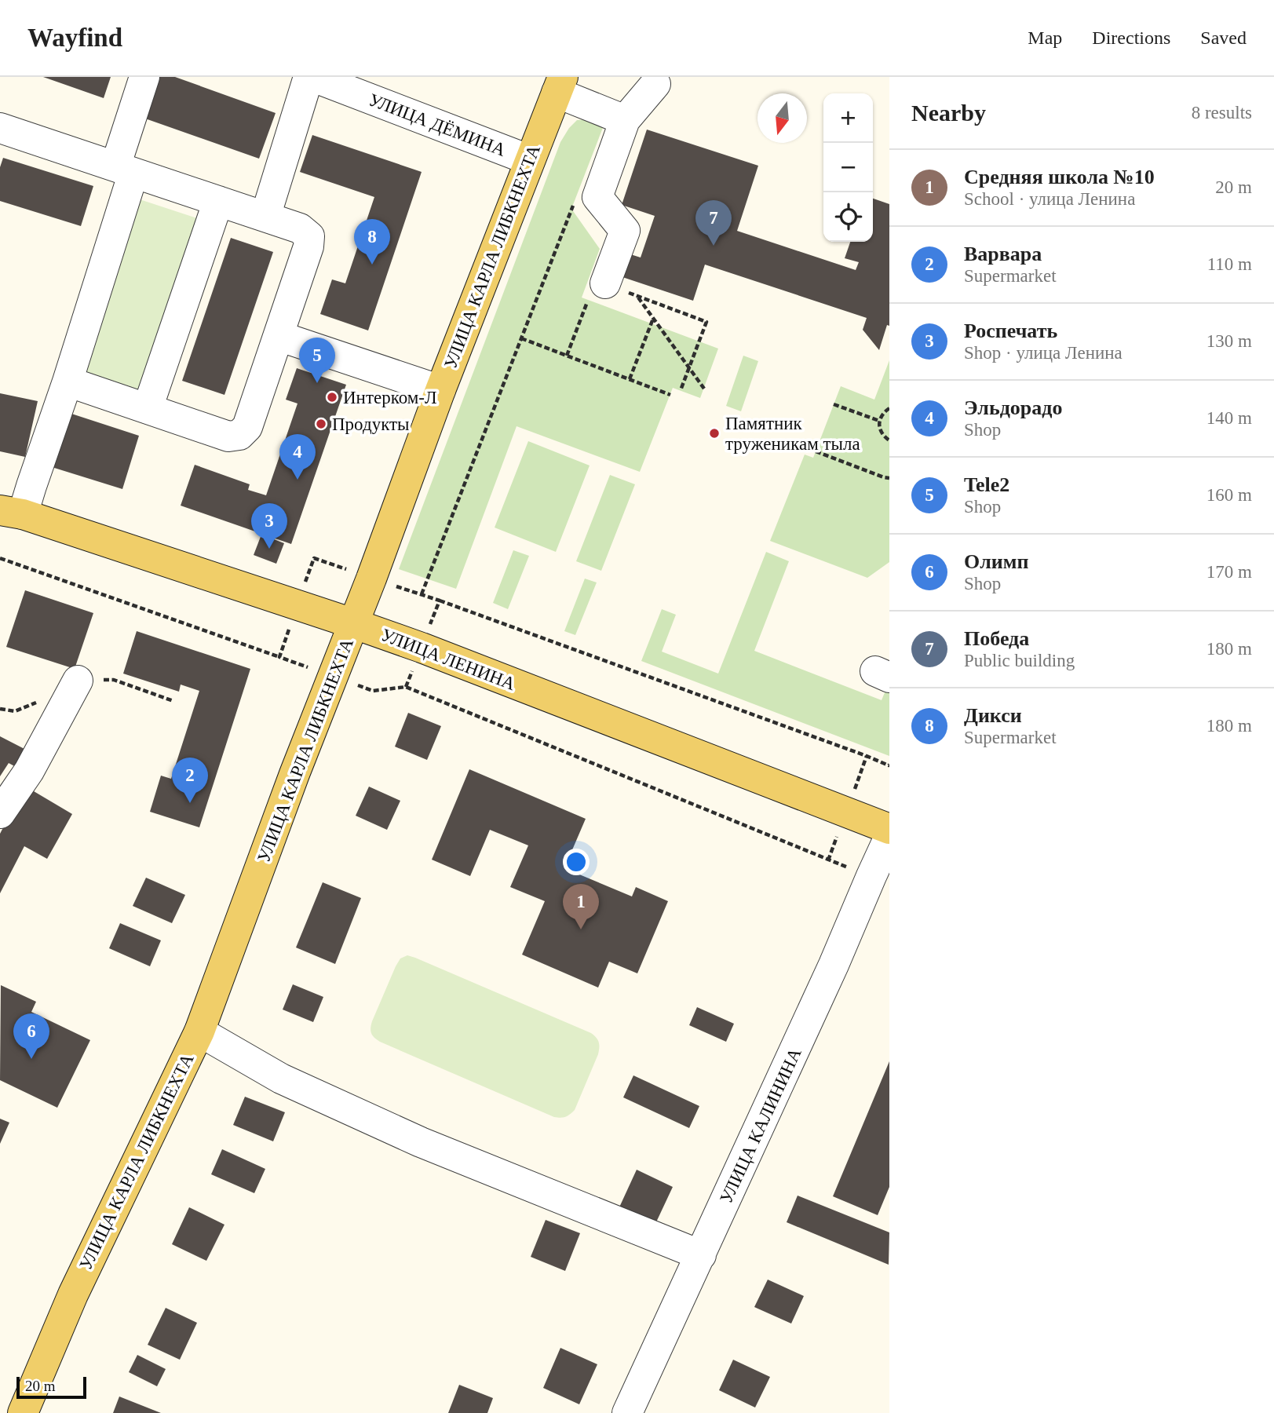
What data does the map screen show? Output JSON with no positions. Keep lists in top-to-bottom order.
{
  "streets": {
    "main road": ["УЛИЦА КАРЛА ЛИБКНЕХТА", "УЛИЦА ЛЕНИНА"],
    "street": ["УЛИЦА ДЁМИНА", "УЛИЦА КАЛИНИНА"]
  },
  "crossings": [
    ["УЛИЦА ДЁМИНА", "УЛИЦА КАРЛА ЛИБКНЕХТА"],
    ["УЛИЦА КАРЛА ЛИБКНЕХТА", "УЛИЦА ЛЕНИНА"]
  ],
  "places": ["Интерком-Л", "Продукты", "Памятник труженикам тыла"],
  "scale_bar": "20 m",
  "north": "bottom",
  "page": {
    "header": "Wayfind",
    "nav": ["Map", "Directions", "Saved"],
    "heading": ["Nearby", "8 results"],
    "map_buttons": ["+", "−"],
    "list": [
      {
        "mark": "1",
        "name": "Средняя школа №10",
        "note": "School · улица Ленина",
        "value": "20 m"
      },
      {
        "mark": "2",
        "name": "Варвара",
        "note": "Supermarket",
        "value": "110 m"
      },
      {
        "mark": "3",
        "name": "Роспечать",
        "note": "Shop · улица Ленина",
        "value": "130 m"
      },
      {
        "mark": "4",
        "name": "Эльдорадо",
        "note": "Shop",
        "value": "140 m"
      },
      {
        "mark": "5",
        "name": "Tele2",
        "note": "Shop",
        "value": "160 m"
      },
      {
        "mark": "6",
        "name": "Олимп",
        "note": "Shop",
        "value": "170 m"
      },
      {
        "mark": "7",
        "name": "Победа",
        "note": "Public building",
        "value": "180 m"
      },
      {
        "mark": "8",
        "name": "Дикси",
        "note": "Supermarket",
        "value": "180 m"
      }
    ],
    "pins": [
      "7",
      "8",
      "5",
      "4",
      "3",
      "2",
      "1",
      "6"
    ],
    "scale": "20 m"
  }
}
